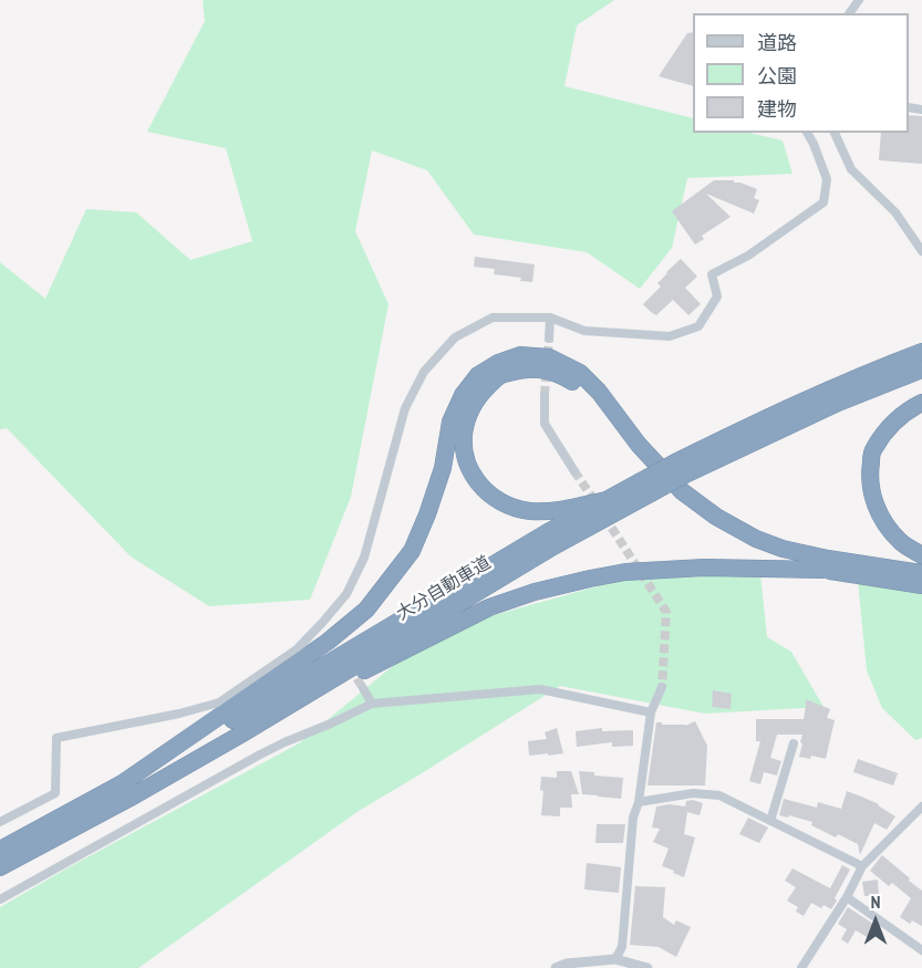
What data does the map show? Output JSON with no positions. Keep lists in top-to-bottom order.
{
  "streets": {
    "highway": ["大分自動車道"]
  },
  "legend": ["道路", "公園", "建物"],
  "north": "top"
}
